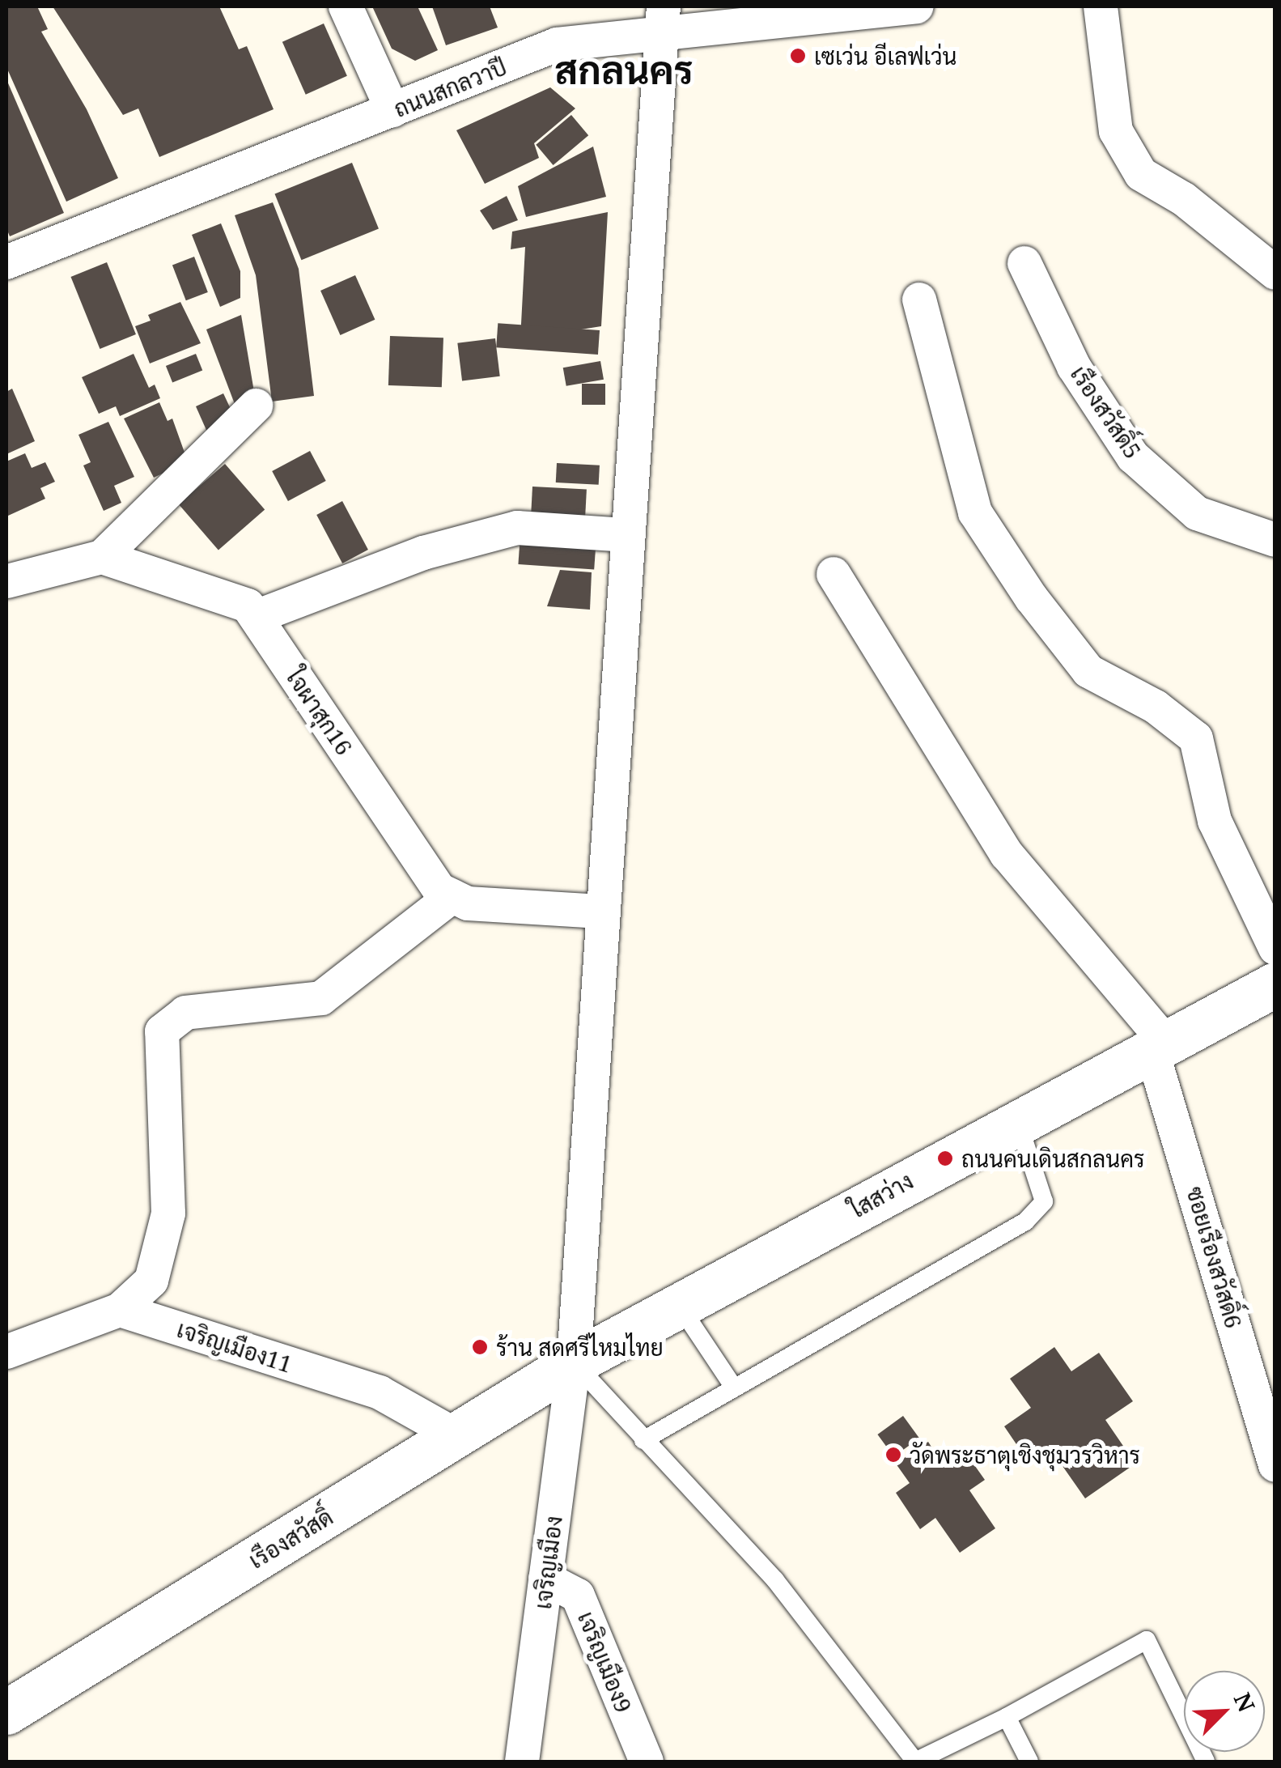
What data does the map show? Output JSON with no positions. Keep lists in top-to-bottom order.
{
  "streets": {
    "street": [
      "ถนนสกลวาปี",
      "เรืองสวัสดิ์5",
      "ใจผาสุก16",
      "ใสสว่าง",
      "ซอยเรืองสวัสดิ์6",
      "เจริญเมือง11",
      "เรืองสวัสดิ์",
      "เจริญเมือง",
      "เจริญเมือง9"
    ]
  },
  "crossings": [
    ["ถนนสกลวาปี", "เจริญเมือง"],
    ["ใสสว่าง", "ซอยเรืองสวัสดิ์6"],
    ["ใสสว่าง", "เรืองสวัสดิ์"],
    ["ใสสว่าง", "เจริญเมือง"],
    ["เจริญเมือง11", "เรืองสวัสดิ์"],
    ["เรืองสวัสดิ์", "เจริญเมือง"],
    ["เจริญเมือง", "เจริญเมือง9"]
  ],
  "districts": ["สกลนคร"],
  "places": [
    "เซเว่น อีเลฟเว่น",
    "ถนนคนเดินสกลนคร",
    "ร้าน สดศรีไหมไทย",
    "วัดพระธาตุเชิงชุมวรวิหาร"
  ],
  "north": "top right"
}
